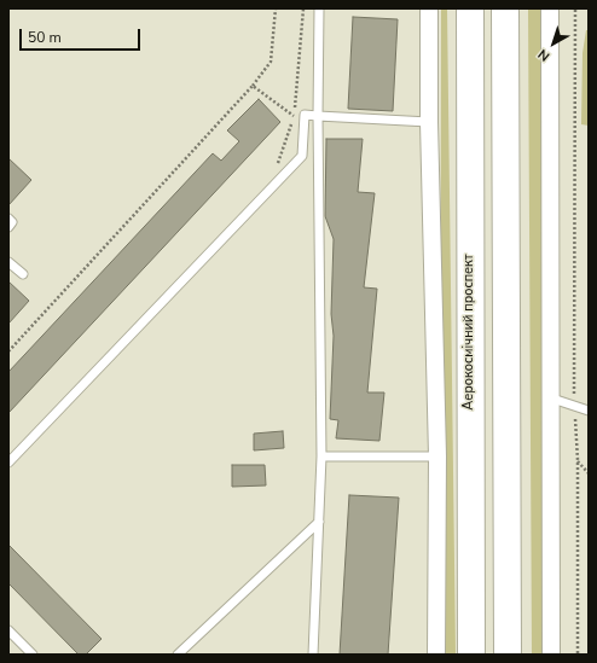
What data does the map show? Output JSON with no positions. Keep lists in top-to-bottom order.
{
  "streets": {
    "main road": ["Аерокосмічний проспект"]
  },
  "scale_bar": "50 m",
  "north": "bottom left"
}
